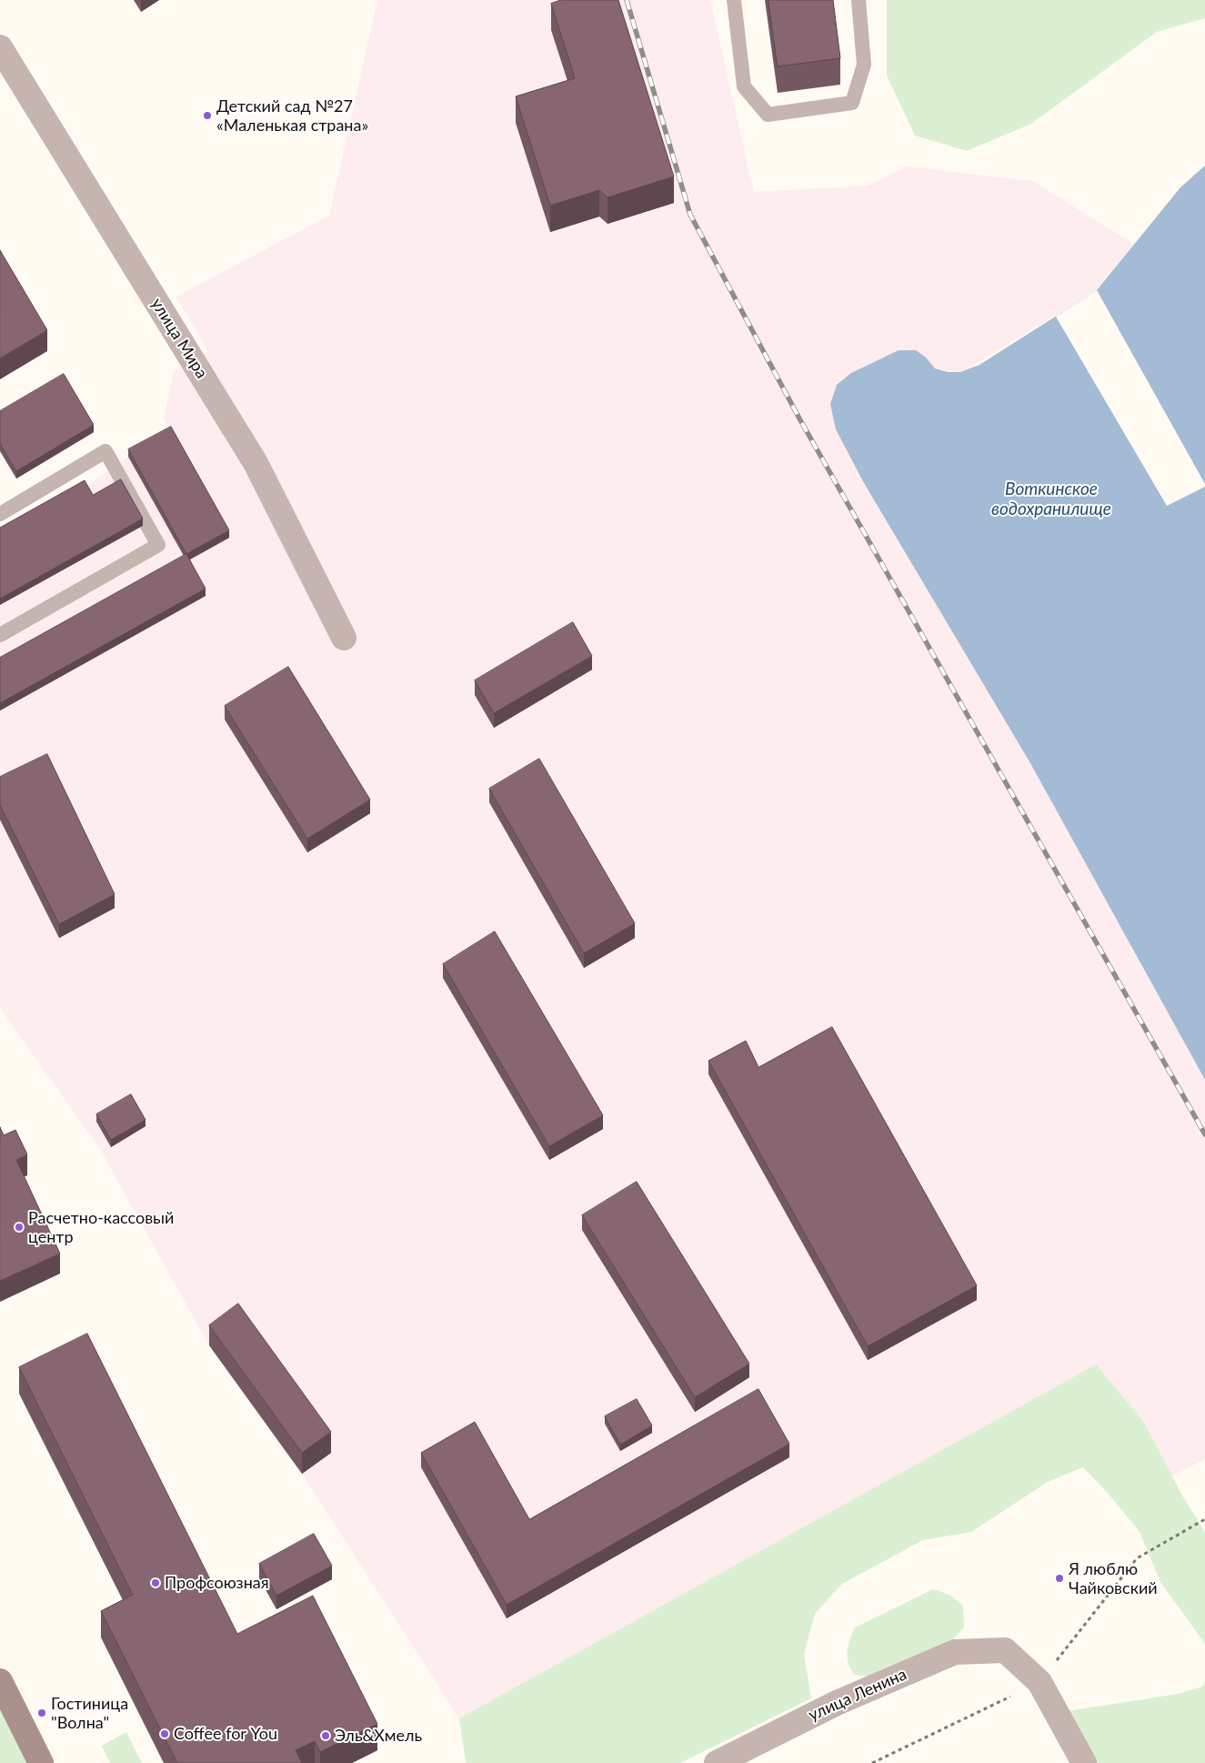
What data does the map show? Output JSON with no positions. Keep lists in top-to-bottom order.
{
  "streets": {
    "street": ["улица Мира", "улица Ленина"]
  },
  "water": ["Воткинское водохранилище"],
  "places": [
    "Детский сад №27 «Маленькая страна»",
    "Расчетно-кассовый центр",
    "Я люблю Чайковский",
    "Профсоюзная",
    "Гостиница \"Волна\"",
    "Coffee for You",
    "Эль&Хмель"
  ]
}
